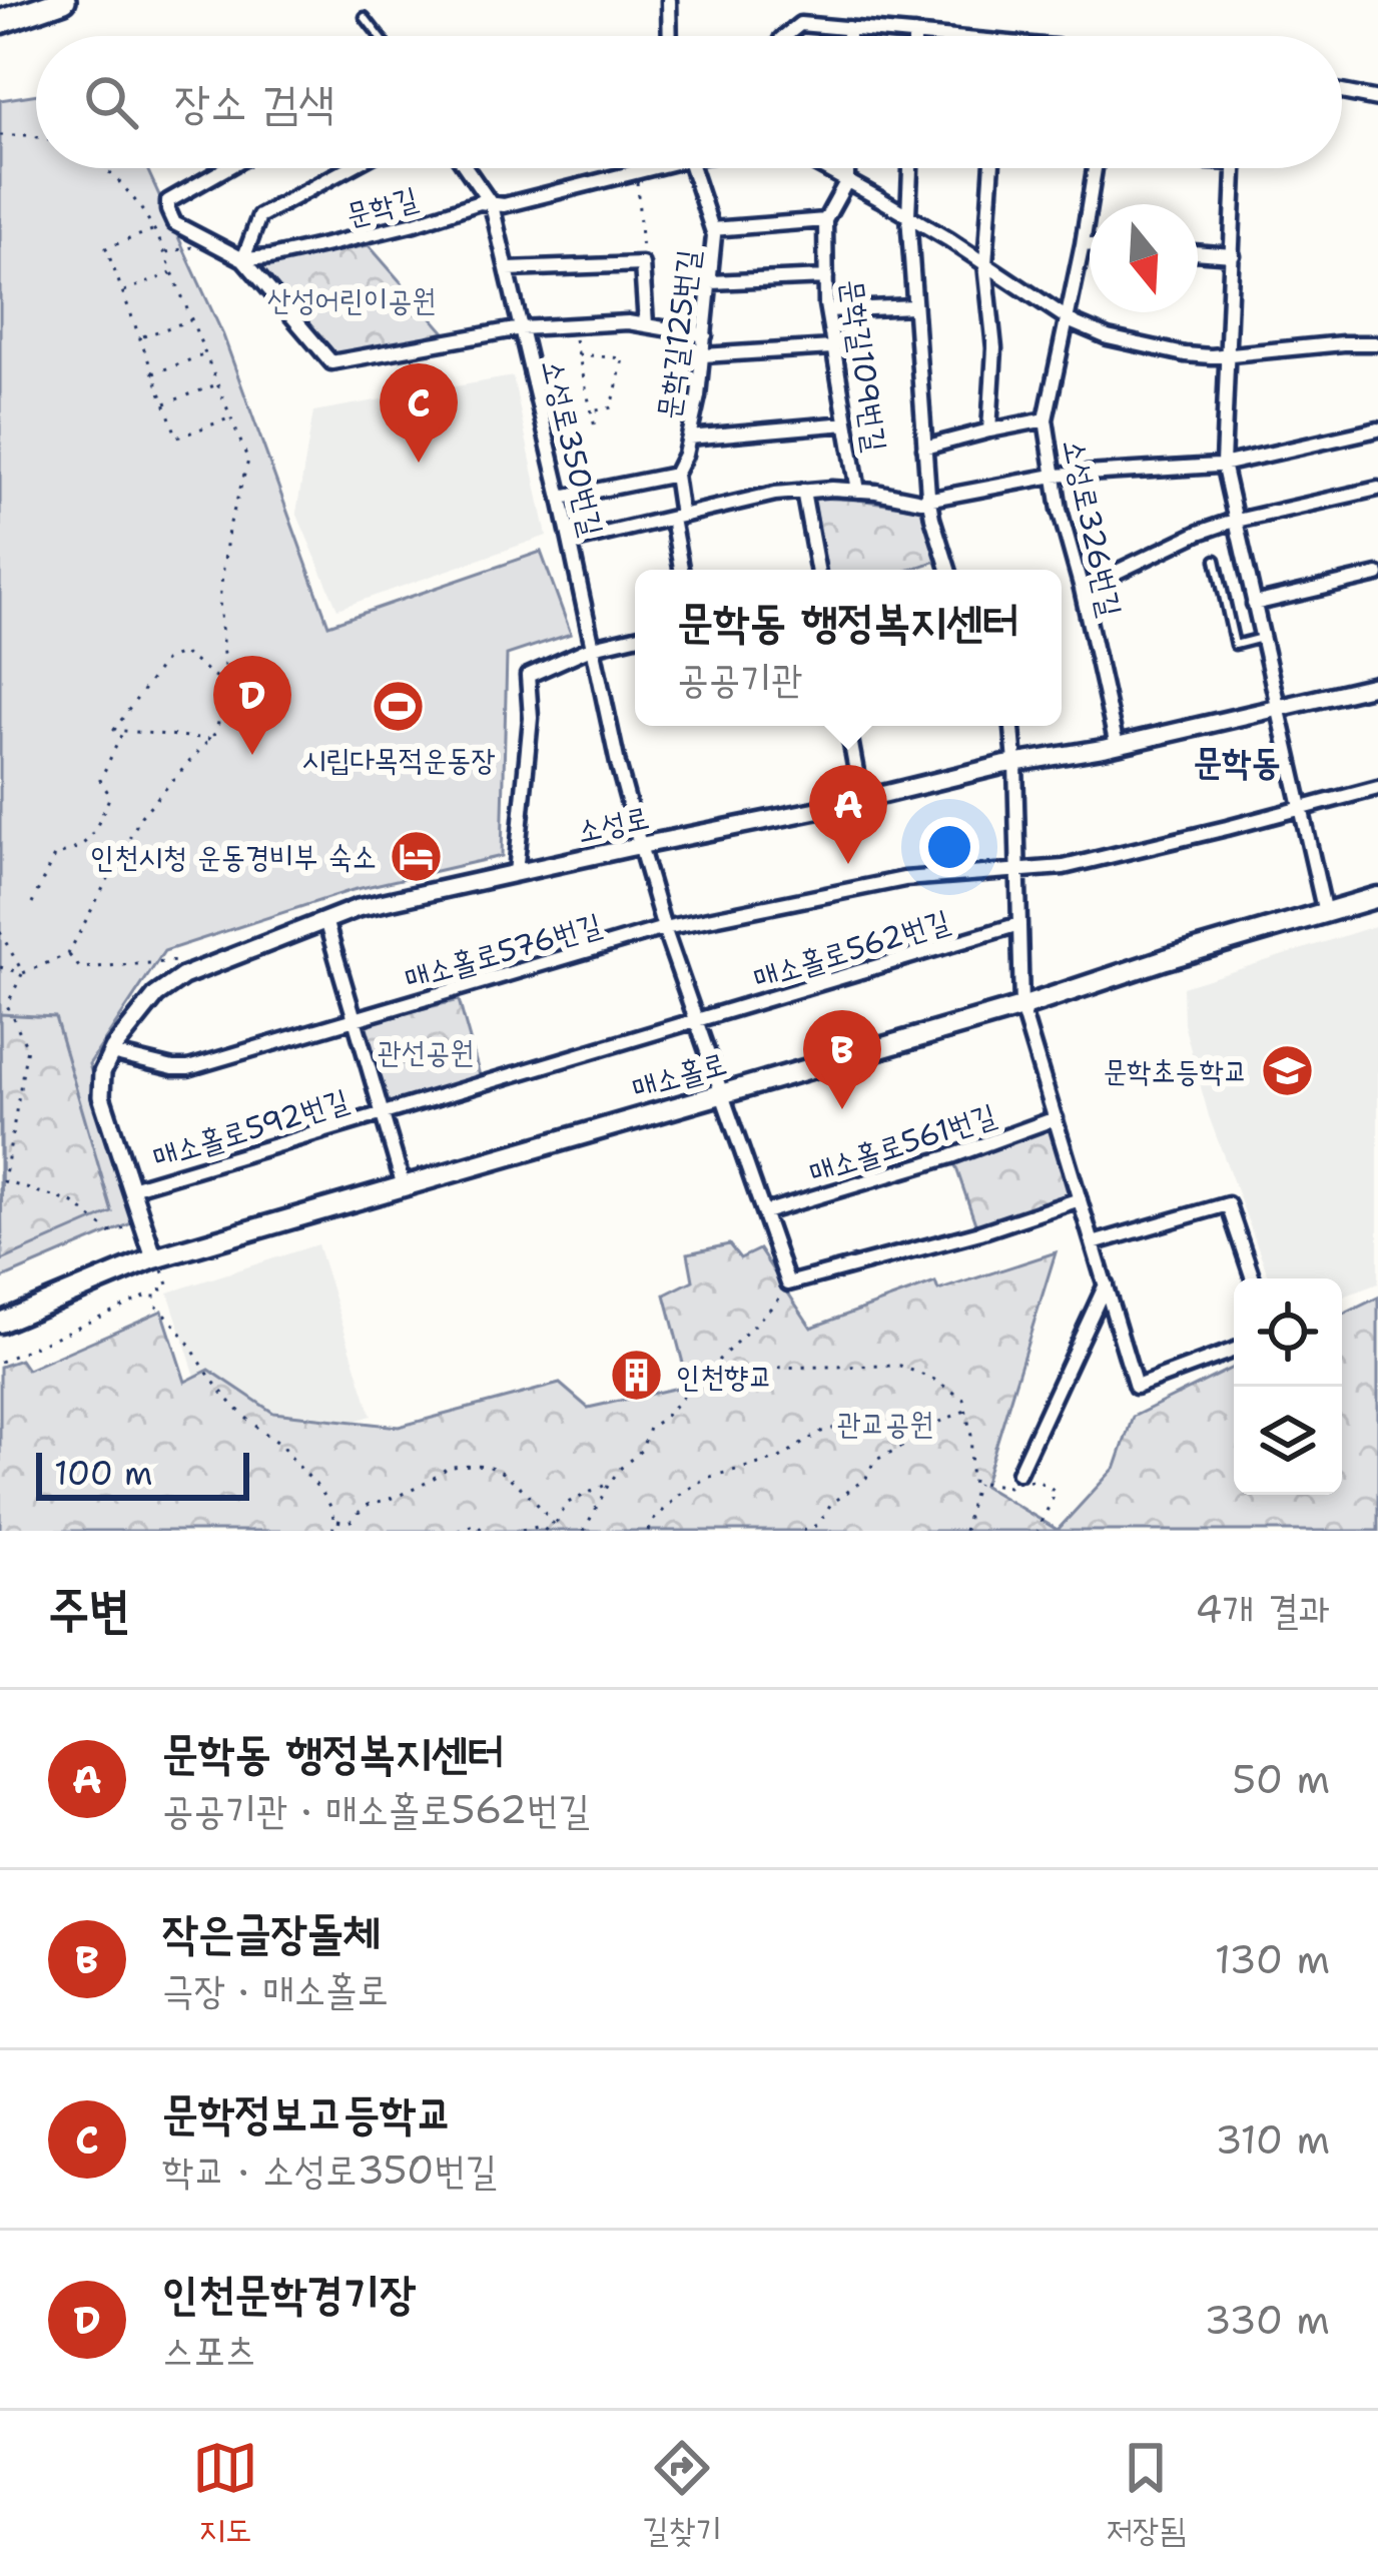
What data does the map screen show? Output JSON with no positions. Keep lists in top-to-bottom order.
{
  "streets": {
    "main road": ["매소홀로"],
    "street": [
      "문학길",
      "문학길125번길",
      "문학길109번길",
      "소성로350번길",
      "소성로326번길",
      "소성로",
      "매소홀로562번길",
      "매소홀로576번길",
      "매소홀로592번길",
      "매소홀로561번길"
    ]
  },
  "crossings": [
    ["문학길", "문학길109번길"],
    ["문학길", "소성로350번길"],
    ["문학길", "소성로326번길"],
    ["문학길125번길", "소성로350번길"],
    ["소성로350번길", "소성로"],
    ["소성로326번길", "소성로"],
    ["소성로", "매소홀로592번길"],
    ["매소홀로562번길", "매소홀로576번길"],
    ["매소홀로576번길", "매소홀로592번길"],
    ["매소홀로", "매소홀로592번길"]
  ],
  "districts": ["문학동"],
  "parks": ["산성어린이공원", "관선공원", "관교공원"],
  "places": {
    "sports": ["시립다목적운동장"],
    "hotel": ["인천시청 운동경비부 숙소"],
    "school or university": ["문학초등학교"],
    "building": ["인천향교"]
  },
  "scale_bar": "100 m",
  "north": "bottom",
  "page": {
    "search": "장소 검색",
    "pins": [
      "C",
      "D",
      "A",
      "B"
    ],
    "popup": ["문학동 행정복지센터", "공공기관"],
    "scale": "100 m",
    "heading": ["주변", "4개 결과"],
    "list": [
      {
        "mark": "A",
        "name": "문학동 행정복지센터",
        "note": "공공기관 · 매소홀로562번길",
        "value": "50 m"
      },
      {
        "mark": "B",
        "name": "작은글장돌체",
        "note": "극장 · 매소홀로",
        "value": "130 m"
      },
      {
        "mark": "C",
        "name": "문학정보고등학교",
        "note": "학교 · 소성로350번길",
        "value": "310 m"
      },
      {
        "mark": "D",
        "name": "인천문학경기장",
        "note": "스포츠",
        "value": "330 m"
      }
    ],
    "nav": ["지도", "길찾기", "저장됨"]
  }
}
